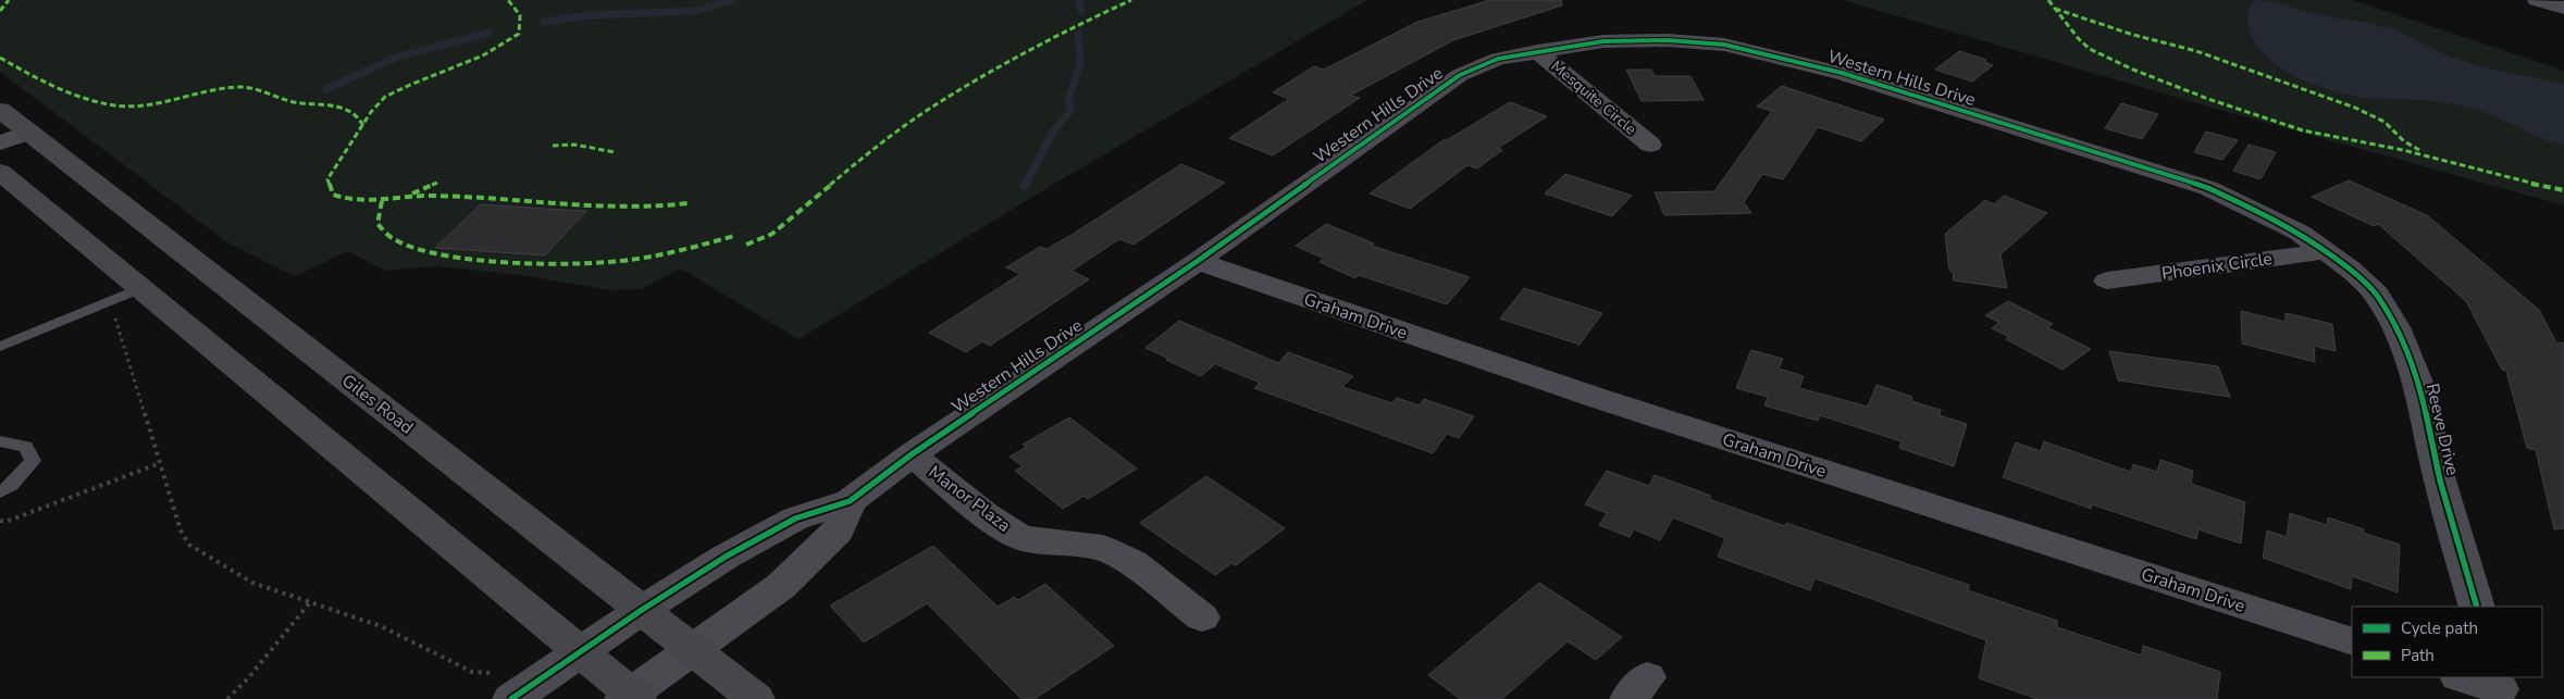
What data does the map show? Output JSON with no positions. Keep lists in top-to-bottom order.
{
  "streets": {
    "main road": ["Giles Road"],
    "street": [
      "Western Hills Drive",
      "Mesquite Circle",
      "Phoenix Circle",
      "Graham Drive",
      "Reeve Drive",
      "Manor Plaza"
    ]
  },
  "crossings": [
    ["Western Hills Drive", "Mesquite Circle"],
    ["Western Hills Drive", "Phoenix Circle"],
    ["Western Hills Drive", "Graham Drive"],
    ["Western Hills Drive", "Giles Road"],
    ["Western Hills Drive", "Reeve Drive"],
    ["Western Hills Drive", "Manor Plaza"],
    ["Phoenix Circle", "Reeve Drive"]
  ],
  "legend": ["Cycle path", "Path"]
}
